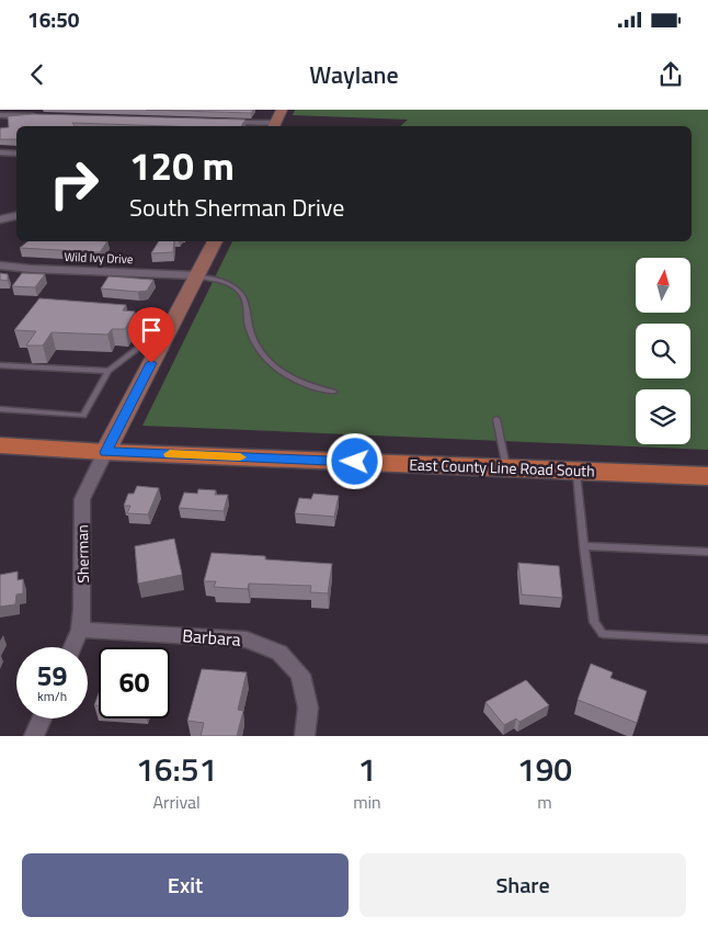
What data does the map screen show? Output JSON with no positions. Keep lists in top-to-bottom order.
{
  "streets": {
    "main road": ["East County Line Road South"],
    "street": ["Wild Ivy Drive", "Sherman", "Barbara"]
  },
  "crossings": [
    ["East County Line Road South", "Sherman"],
    ["Sherman", "Barbara"]
  ],
  "north": "top",
  "page": {
    "status": "16:50",
    "header": "Waylane",
    "turn": ["120 m", "South Sherman Drive"],
    "speed": "59 km/h",
    "limit": "60",
    "eta": [
      "16:51",
      "Arrival",
      "1",
      "min",
      "190",
      "m"
    ],
    "buttons": ["Exit", "Share"]
  }
}
